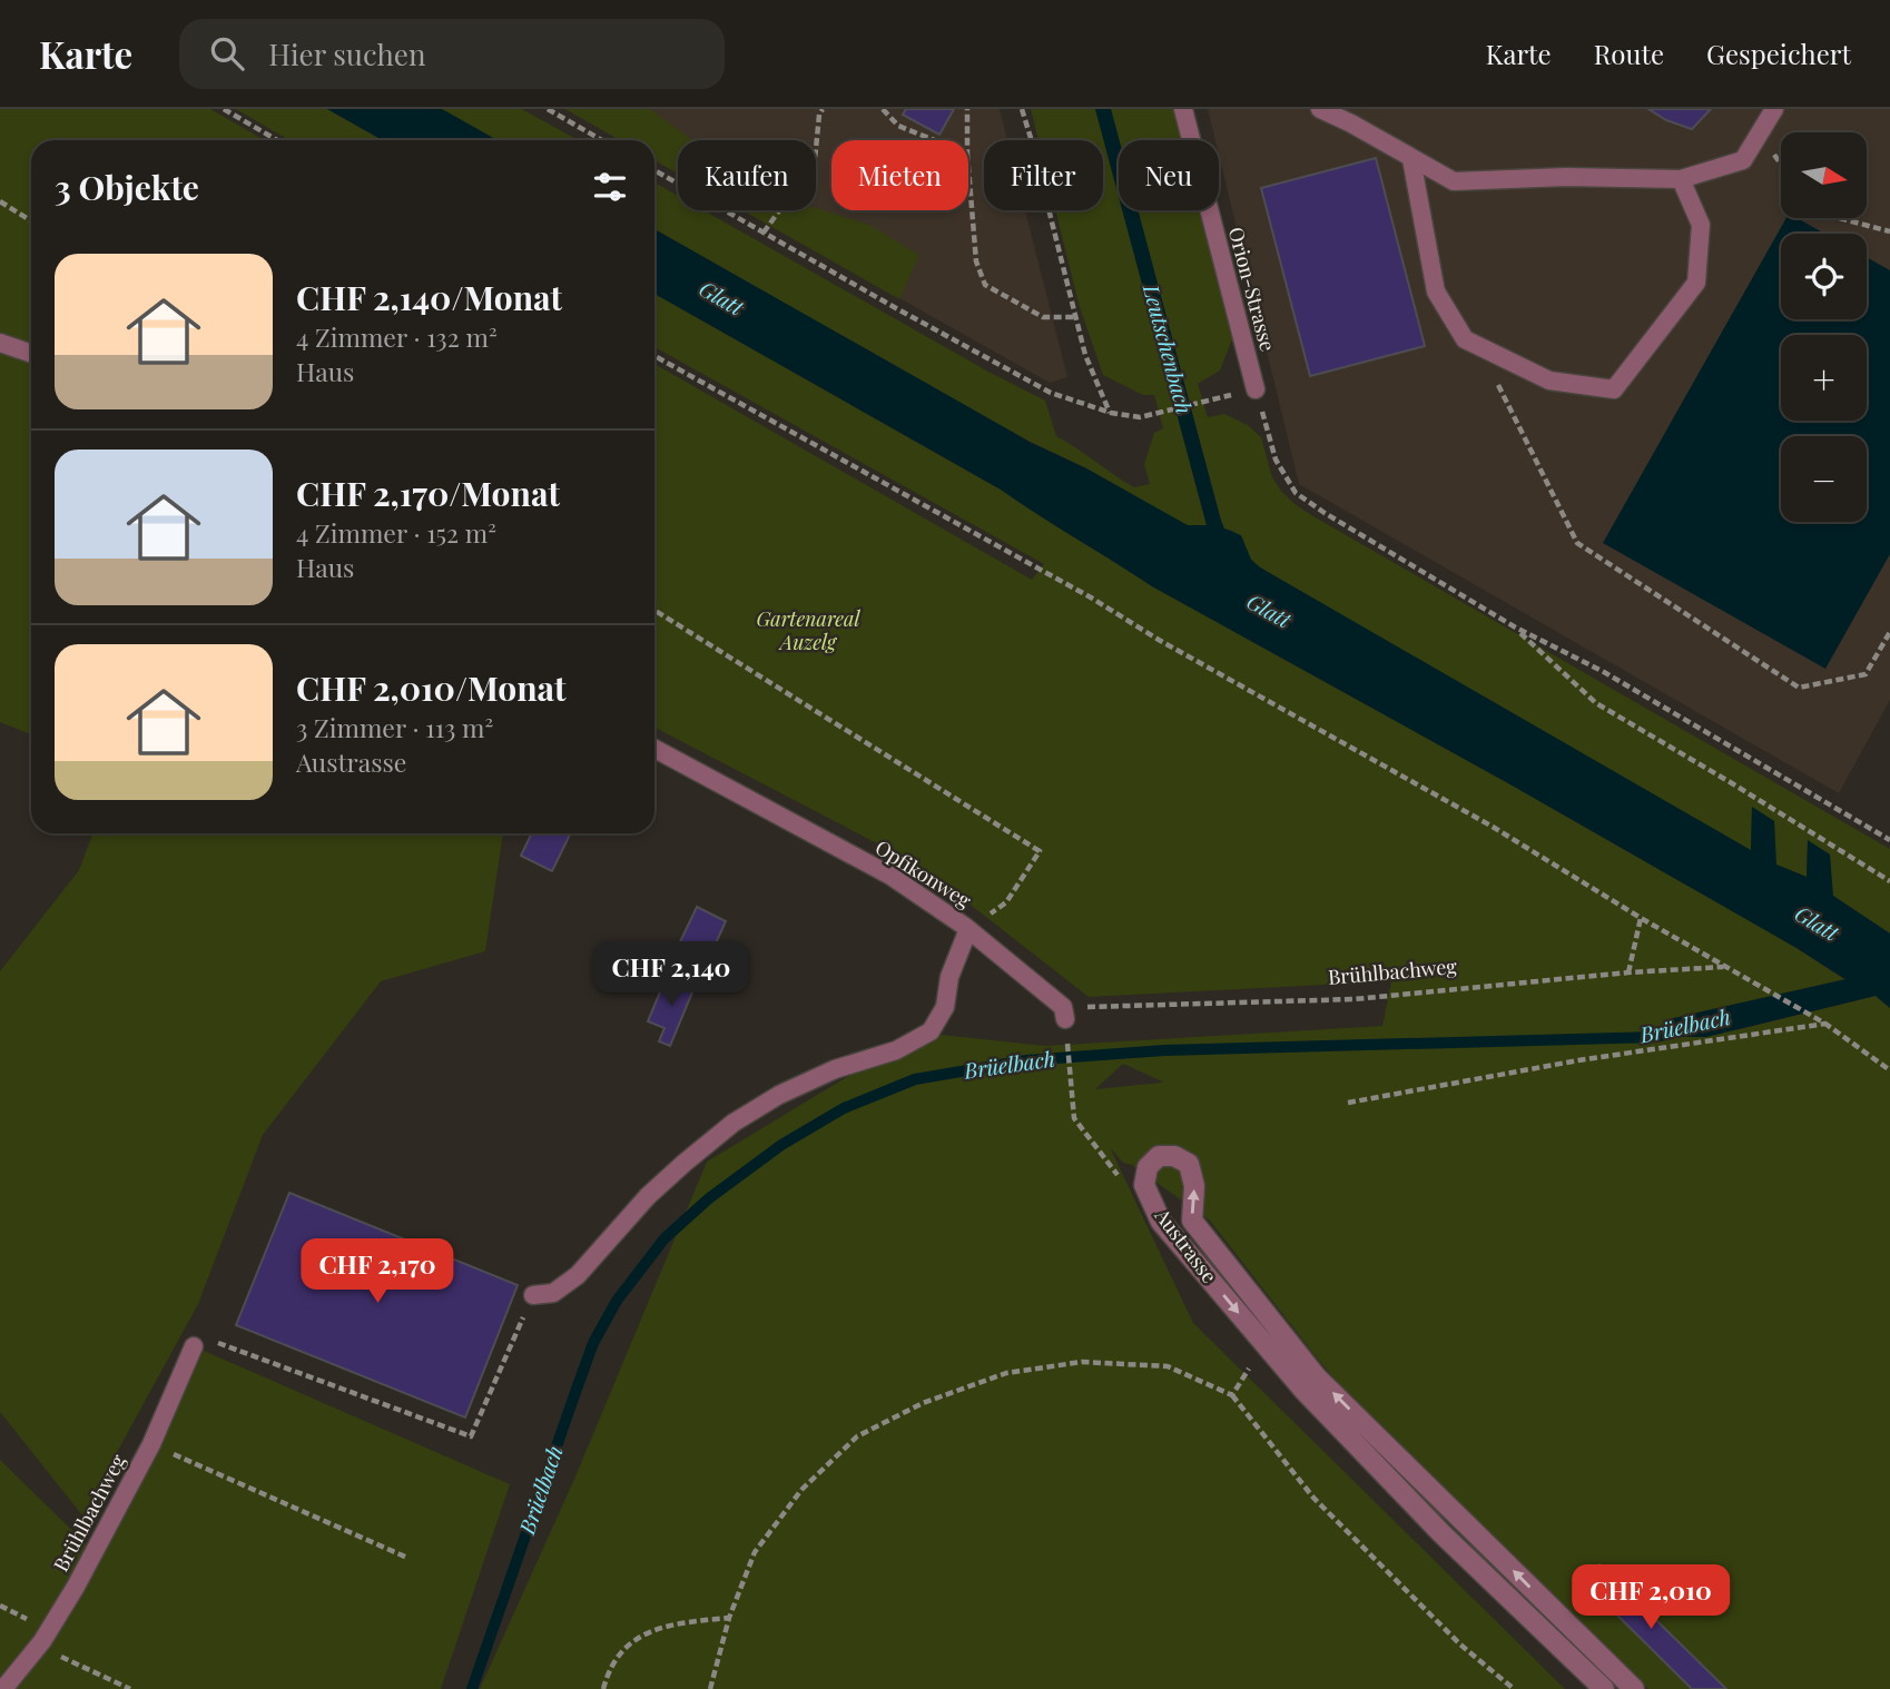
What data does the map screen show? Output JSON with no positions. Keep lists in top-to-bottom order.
{
  "streets": {
    "street": ["Austrasse"],
    "lane": ["Orion-Strasse", "Opfikonweg", "Brühlbachweg"]
  },
  "crossings": [
    ["Opfikonweg", "Brühlbachweg"]
  ],
  "water": ["Glatt", "Leutschenbach", "Brüelbach"],
  "parks": ["Gartenareal Auzelg"],
  "north": "right",
  "page": {
    "header": "Karte",
    "search": "Hier suchen",
    "nav": ["Karte", "Route", "Gespeichert"],
    "map_buttons": ["+", "−"],
    "chip": [
      "Kaufen",
      "Mieten",
      "Filter",
      "Neu"
    ],
    "heading": "3 Objekte",
    "list": [
      {
        "name": "CHF 2,140/Monat",
        "note": "4 Zimmer · 132 m² · Haus"
      },
      {
        "name": "CHF 2,170/Monat",
        "note": "4 Zimmer · 152 m² · Haus"
      },
      {
        "name": "CHF 2,010/Monat",
        "note": "3 Zimmer · 113 m² · Austrasse"
      }
    ],
    "price": ["CHF 2,140", "CHF 2,170", "CHF 2,010"]
  }
}
